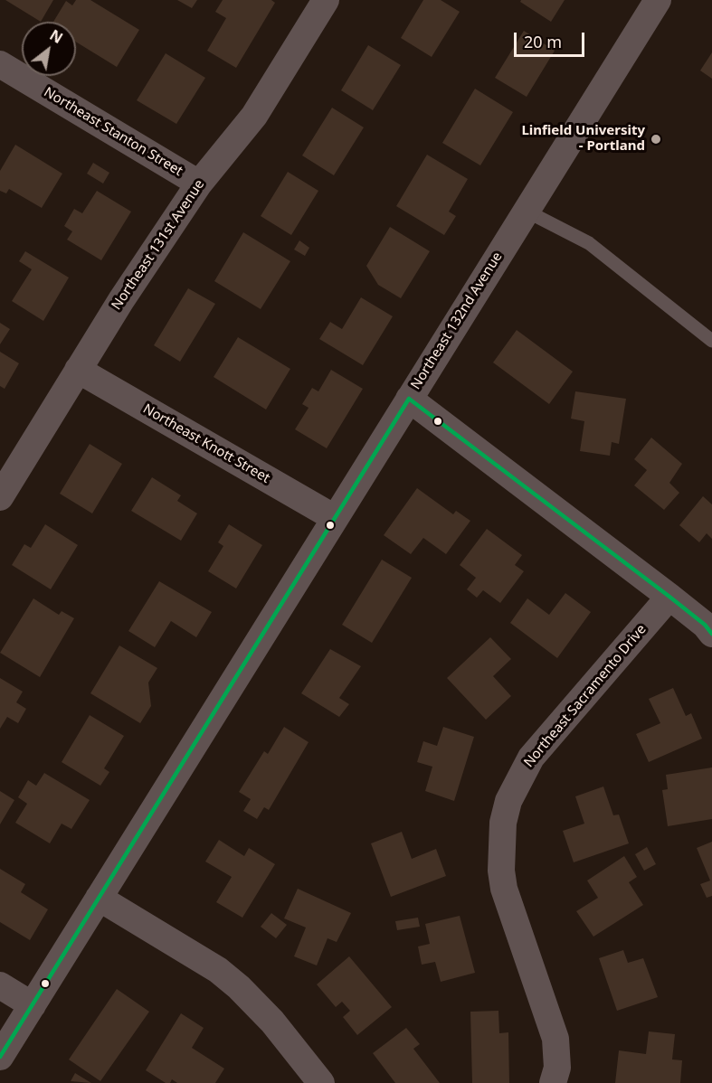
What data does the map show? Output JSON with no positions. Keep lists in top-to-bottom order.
{
  "streets": {
    "street": [
      "Northeast Stanton Street",
      "Northeast 131st Avenue",
      "Northeast 132nd Avenue",
      "Northeast Knott Street",
      "Northeast Sacramento Drive"
    ]
  },
  "crossings": [
    ["Northeast Stanton Street", "Northeast 131st Avenue"],
    ["Northeast 131st Avenue", "Northeast Knott Street"],
    ["Northeast 132nd Avenue", "Northeast Knott Street"]
  ],
  "places": ["Linfield University - Portland"],
  "scale_bar": "20 m",
  "north": "top right"
}
